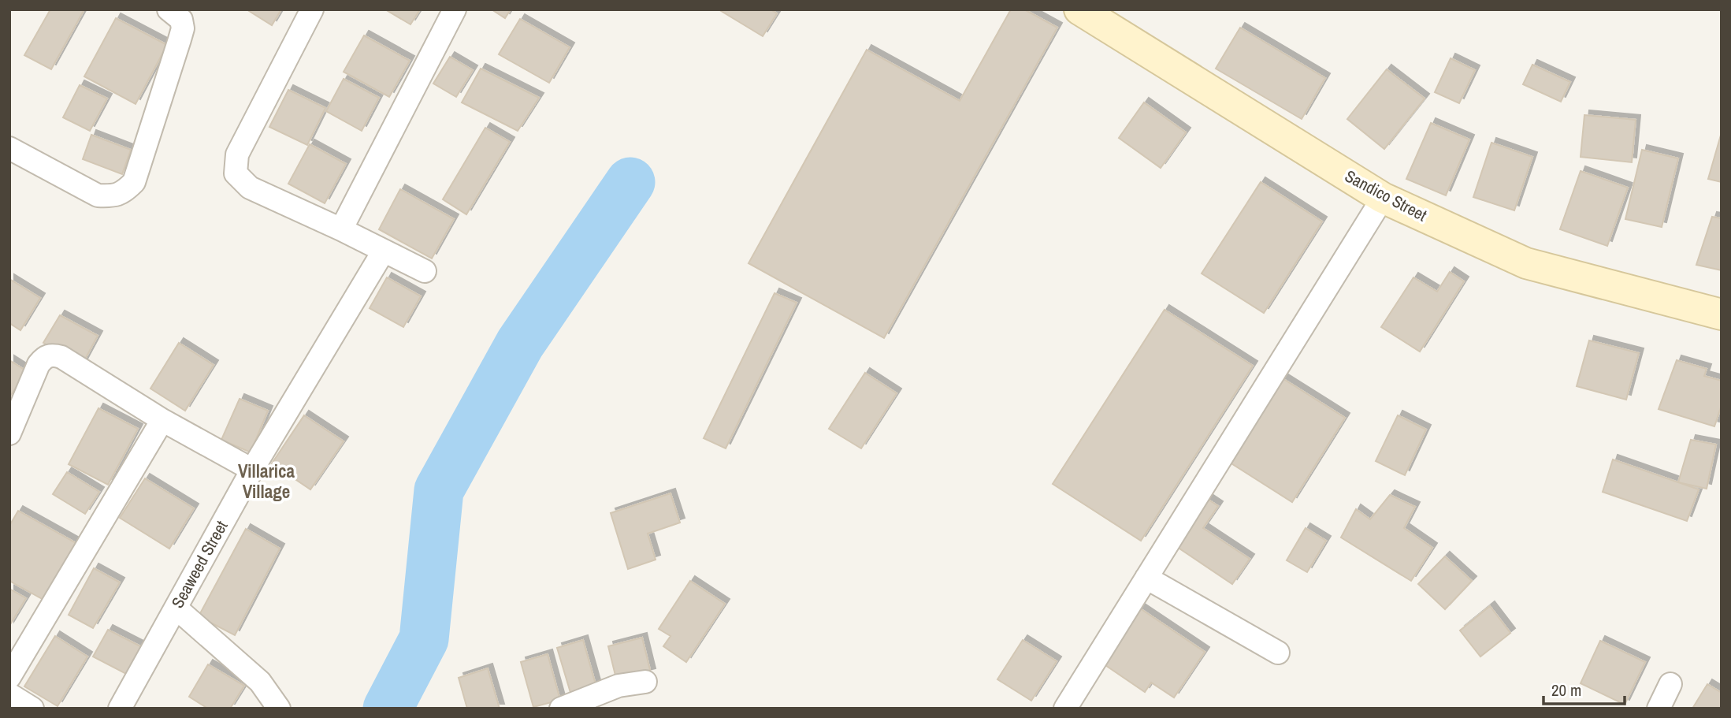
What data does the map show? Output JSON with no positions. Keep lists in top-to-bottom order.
{
  "streets": {
    "main road": ["Sandico Street"],
    "street": ["Seaweed Street"]
  },
  "districts": ["Villarica Village"],
  "scale_bar": "20 m"
}
